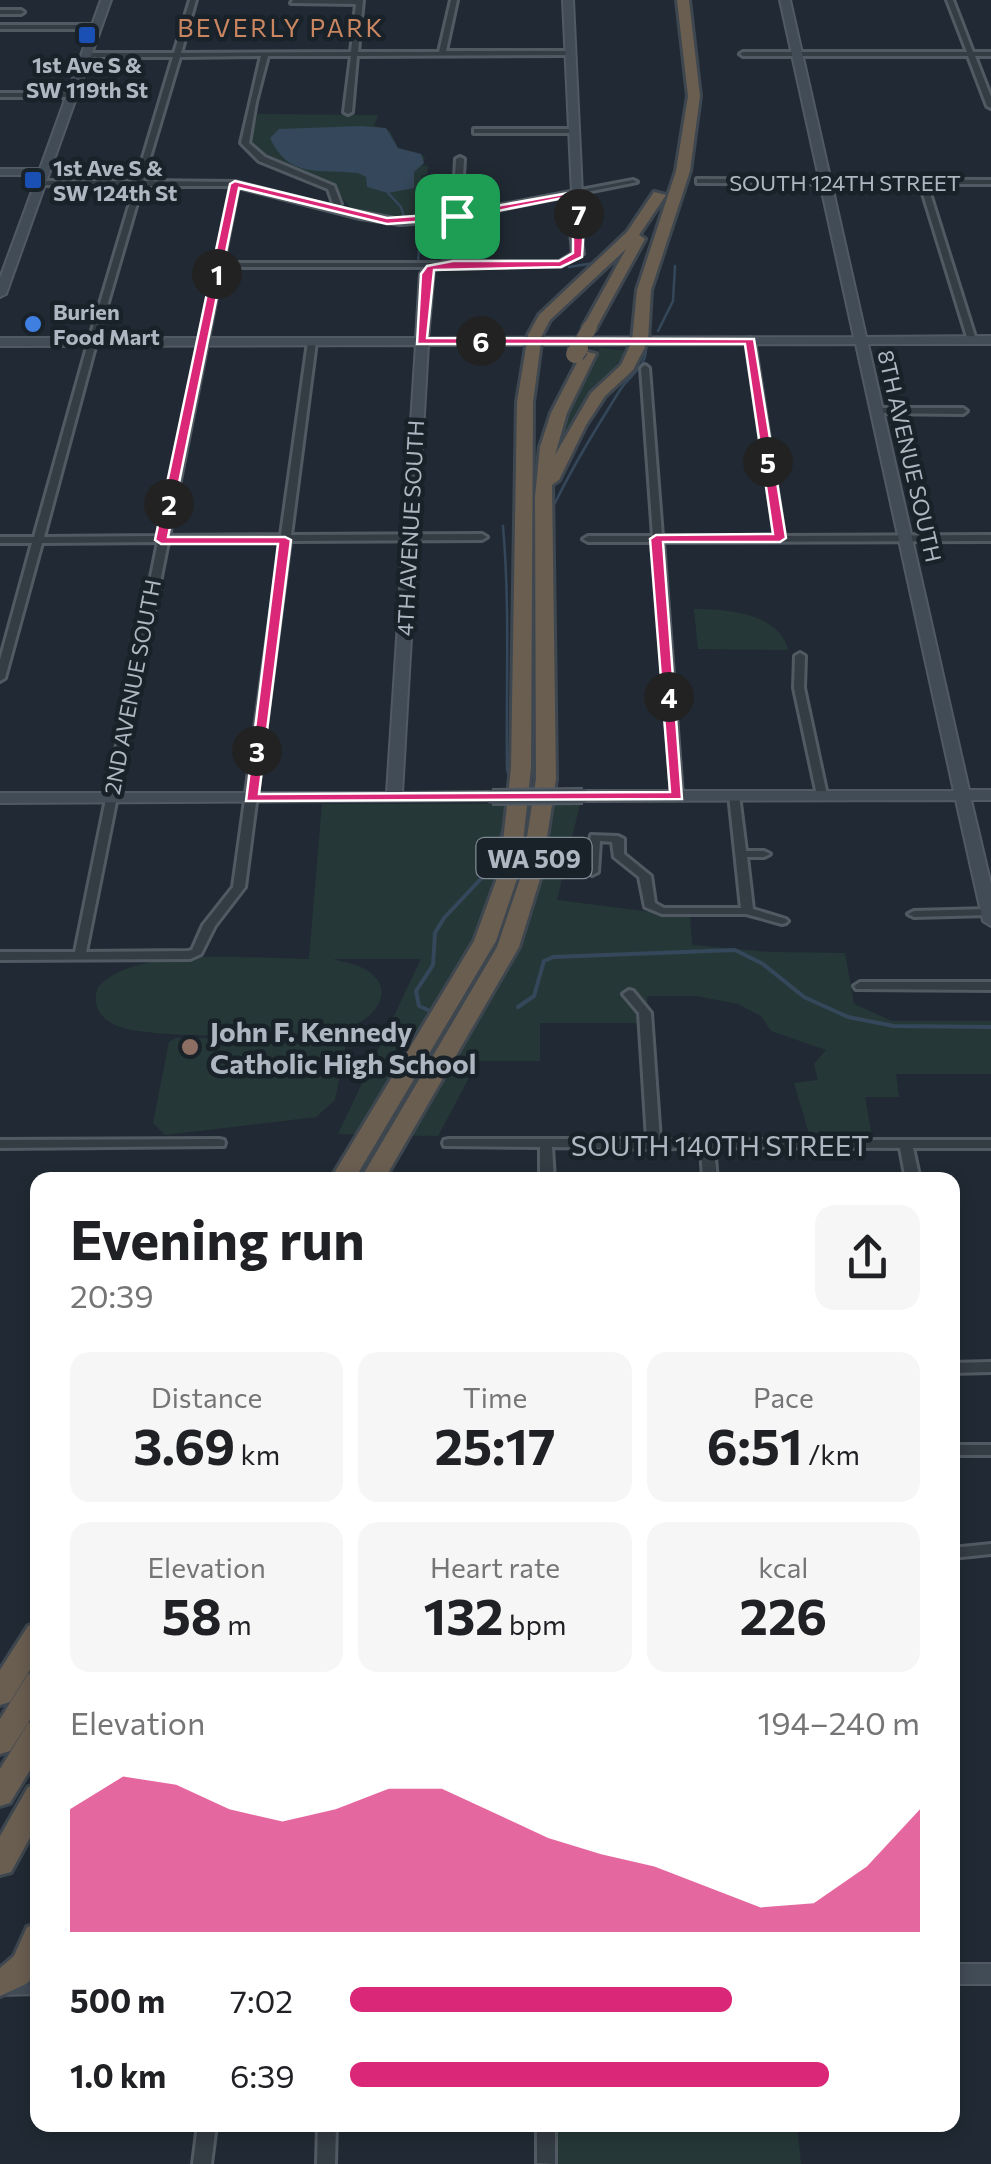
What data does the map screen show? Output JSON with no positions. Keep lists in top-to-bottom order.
{
  "streets": {
    "highway": ["WA 509"],
    "street": [
      "SOUTH 124TH STREET",
      "8TH AVENUE SOUTH",
      "4TH AVENUE SOUTH",
      "2ND AVENUE SOUTH",
      "SOUTH 140TH STREET"
    ]
  },
  "crossings": [
    ["SOUTH 124TH STREET", "8TH AVENUE SOUTH"]
  ],
  "districts": ["BEVERLY PARK"],
  "places": {
    "transit": ["1st Ave S & SW 119th St", "1st Ave S & SW 124th St"],
    "other": ["Burien Food Mart", "John F. Kennedy Catholic High School"]
  },
  "page": {
    "pins": [
      "7",
      "1",
      "6",
      "5",
      "2",
      "4",
      "3"
    ],
    "heading": ["Evening run", "20:39"],
    "stats": [
      ["Distance", "3.69 km"],
      ["Time", "25:17"],
      ["Pace", "6:51 /km"],
      ["Elevation", "58 m"],
      ["Heart rate", "132 bpm"],
      ["kcal", "226"]
    ],
    "chart": ["Elevation", "194–240 m"],
    "list": [
      {
        "name": "500 m",
        "note": "7:02"
      },
      {
        "name": "1.0 km",
        "note": "6:39"
      }
    ]
  }
}
